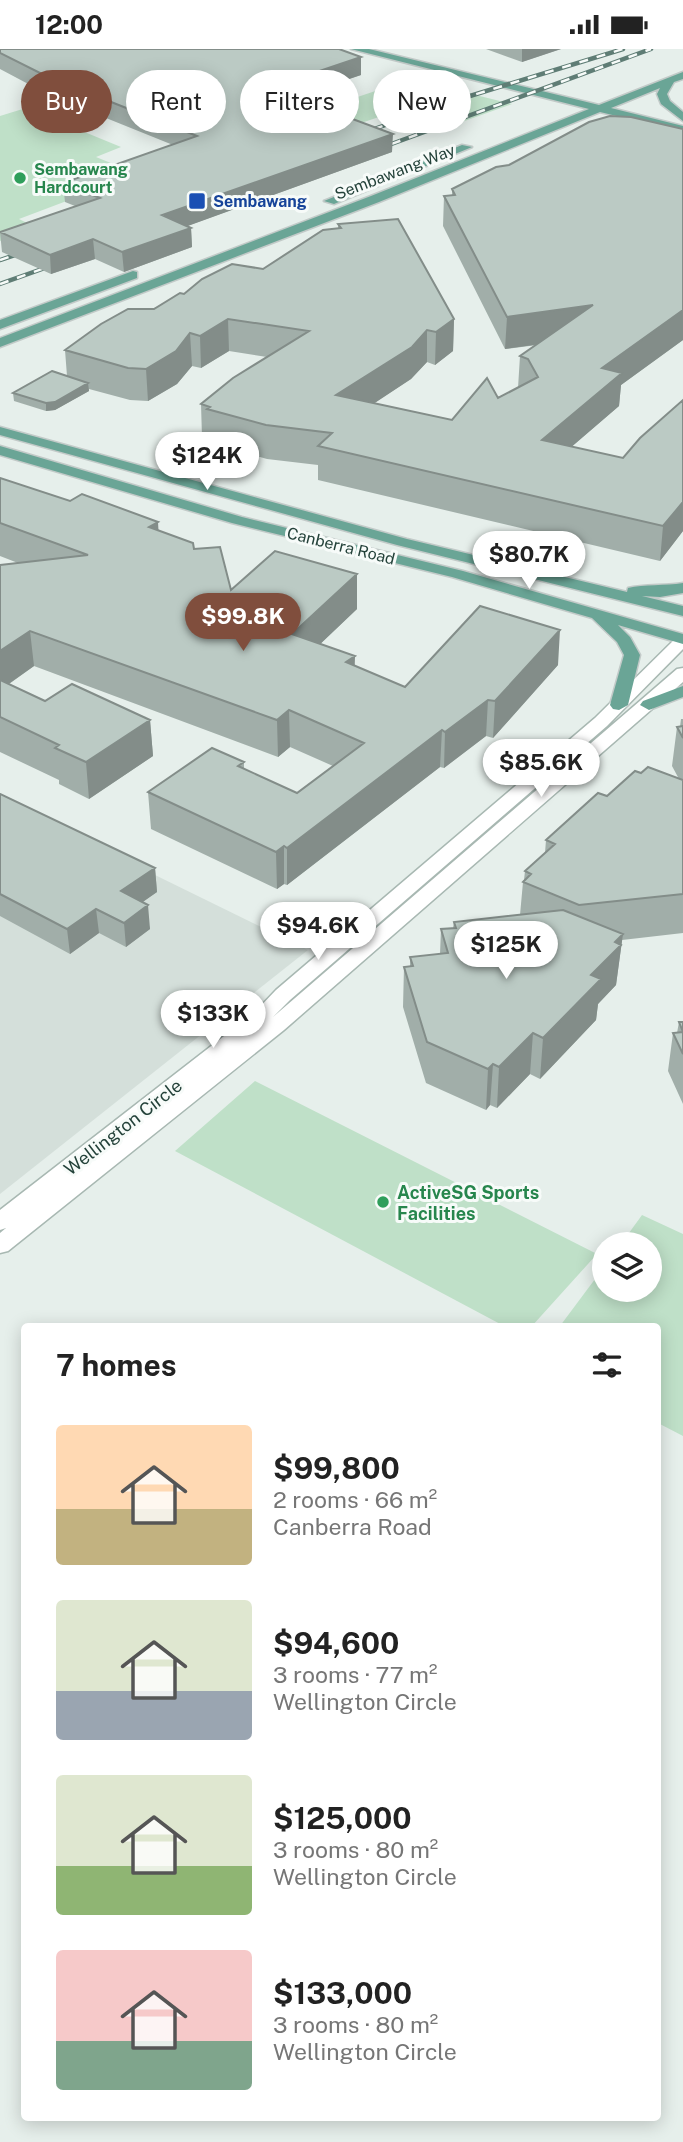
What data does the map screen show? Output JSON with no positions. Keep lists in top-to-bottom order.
{
  "streets": {
    "main road": ["Sembawang Way", "Canberra Road"],
    "street": ["Wellington Circle"]
  },
  "crossings": [
    ["Canberra Road", "Wellington Circle"]
  ],
  "places": {
    "other": ["Sembawang Hardcourt", "ActiveSG Sports Facilities"],
    "transit": ["Sembawang"]
  },
  "page": {
    "status": "12:00",
    "chip": [
      "Buy",
      "Rent",
      "Filters",
      "New"
    ],
    "price": [
      "$124K",
      "$80.7K",
      "$99.8K",
      "$85.6K",
      "$94.6K",
      "$125K",
      "$133K"
    ],
    "heading": "7 homes",
    "list": [
      {
        "name": "$99,800",
        "note": "2 rooms · 66 m² · Canberra Road"
      },
      {
        "name": "$94,600",
        "note": "3 rooms · 77 m² · Wellington Circle"
      },
      {
        "name": "$125,000",
        "note": "3 rooms · 80 m² · Wellington Circle"
      },
      {
        "name": "$133,000",
        "note": "3 rooms · 80 m² · Wellington Circle"
      }
    ]
  }
}
